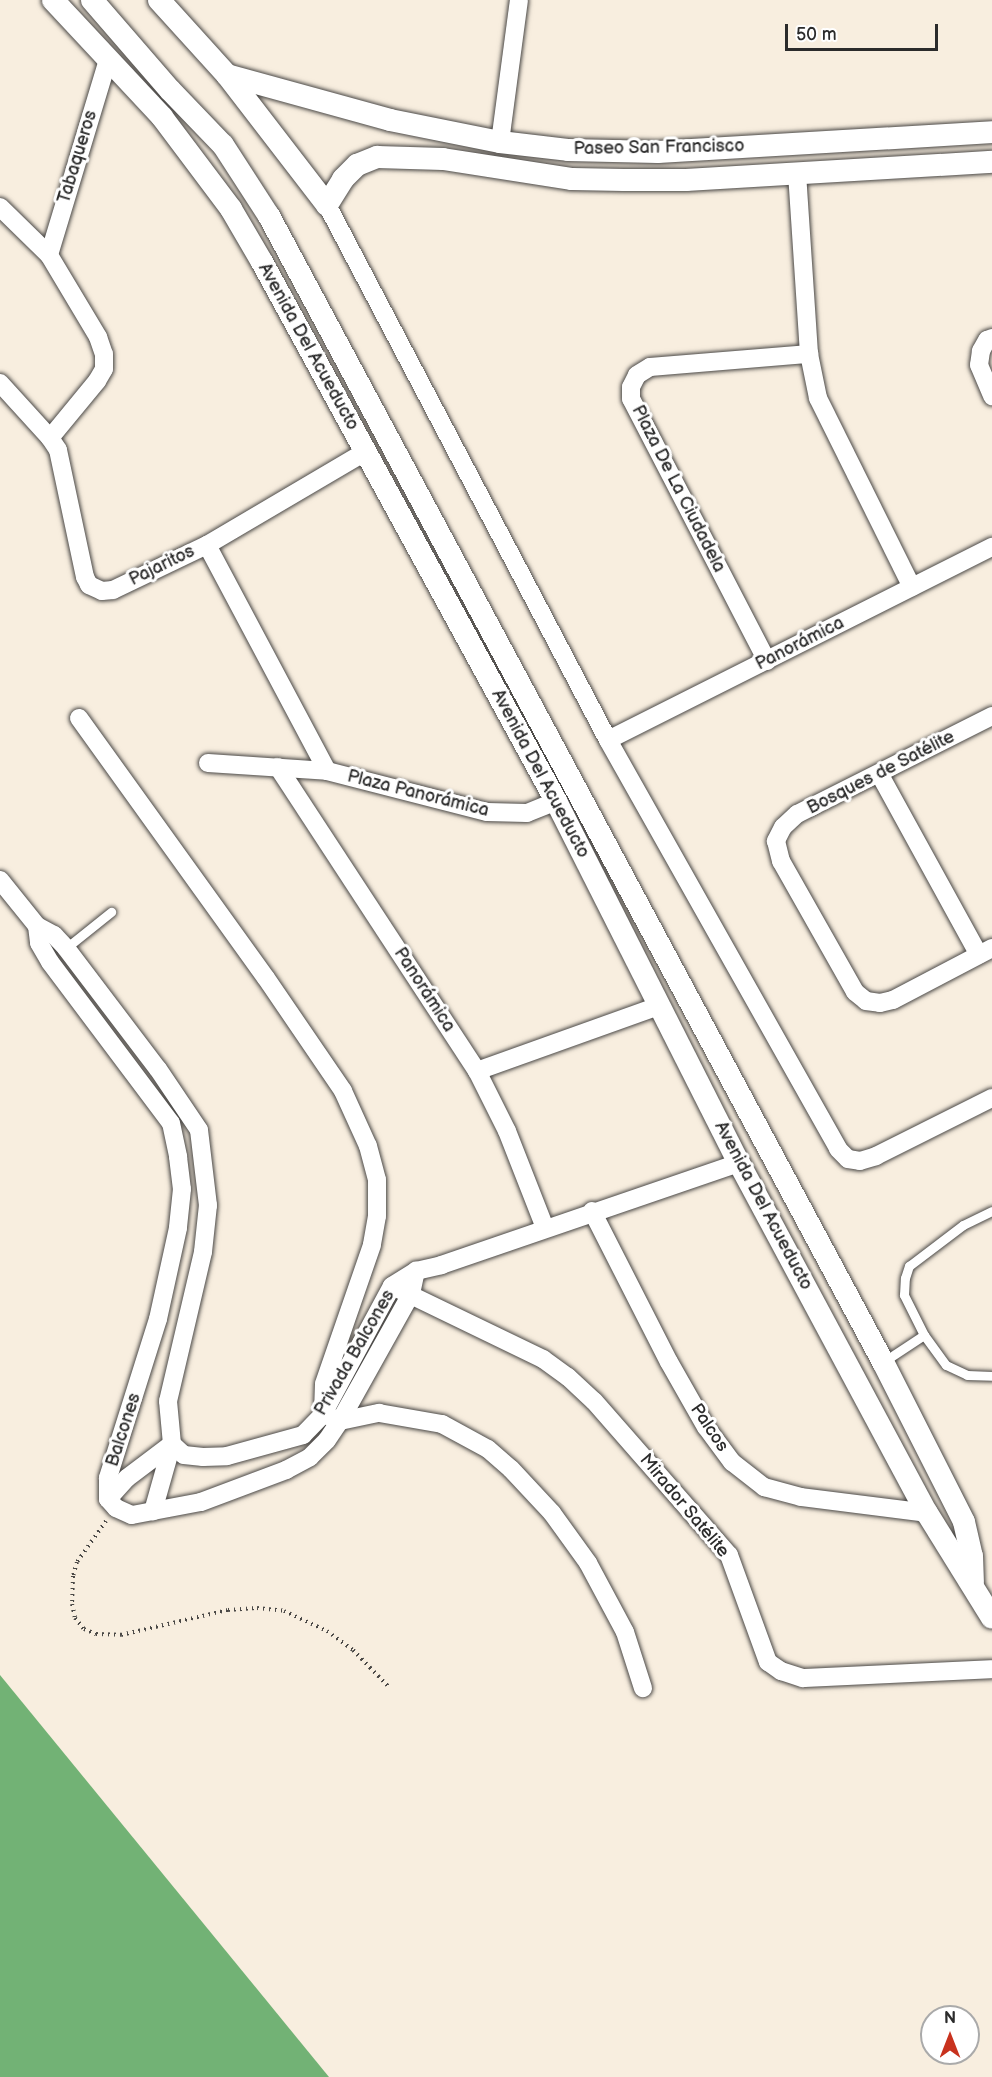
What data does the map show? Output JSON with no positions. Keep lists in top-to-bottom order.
{
  "streets": {
    "street": [
      "Paseo San Francisco",
      "Tabaqueros",
      "Avenida Del Acueducto",
      "Plaza De La Ciudadela",
      "Pajaritos",
      "Panorámica",
      "Bosques de Satélite",
      "Plaza Panorámica",
      "Privada Balcones",
      "Palcos",
      "Balcones",
      "Mirador Satélite"
    ]
  },
  "crossings": [
    ["Tabaqueros", "Avenida Del Acueducto"],
    ["Avenida Del Acueducto", "Pajaritos"],
    ["Avenida Del Acueducto", "Plaza Panorámica"],
    ["Avenida Del Acueducto", "Privada Balcones"],
    ["Avenida Del Acueducto", "Palcos"],
    ["Plaza De La Ciudadela", "Panorámica"],
    ["Panorámica", "Plaza Panorámica"],
    ["Panorámica", "Privada Balcones"],
    ["Privada Balcones", "Palcos"],
    ["Privada Balcones", "Balcones"],
    ["Privada Balcones", "Mirador Satélite"]
  ],
  "scale_bar": "50 m",
  "north": "top"
}
